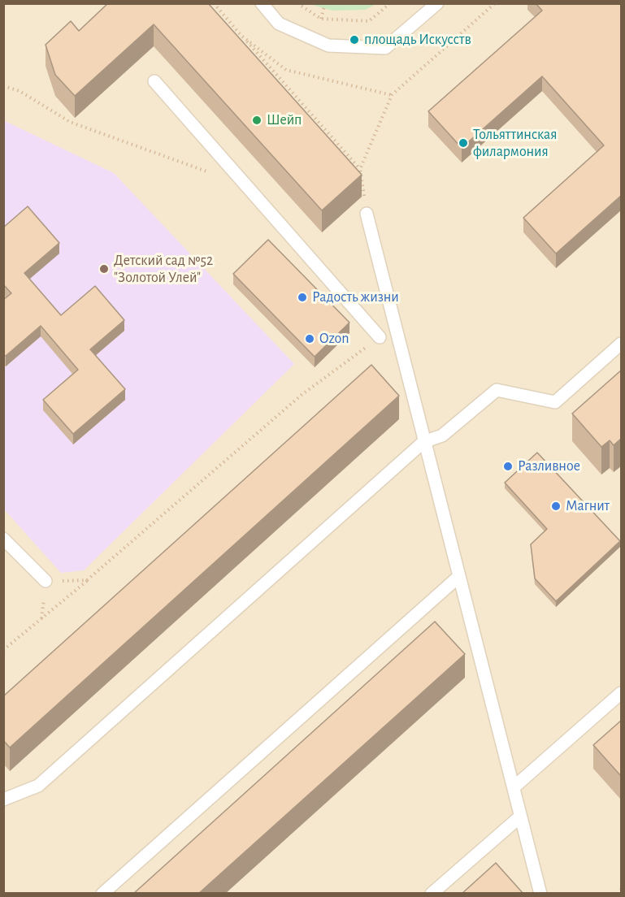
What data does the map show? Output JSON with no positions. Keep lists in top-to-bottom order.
{
  "places": [
    "площадь Искусств",
    "Шейп",
    "Тольяттинская филармония",
    "Детский сад №52 \"Золотой Улей\"",
    "Радость жизни",
    "Ozon",
    "Разливное",
    "Магнит"
  ]
}
